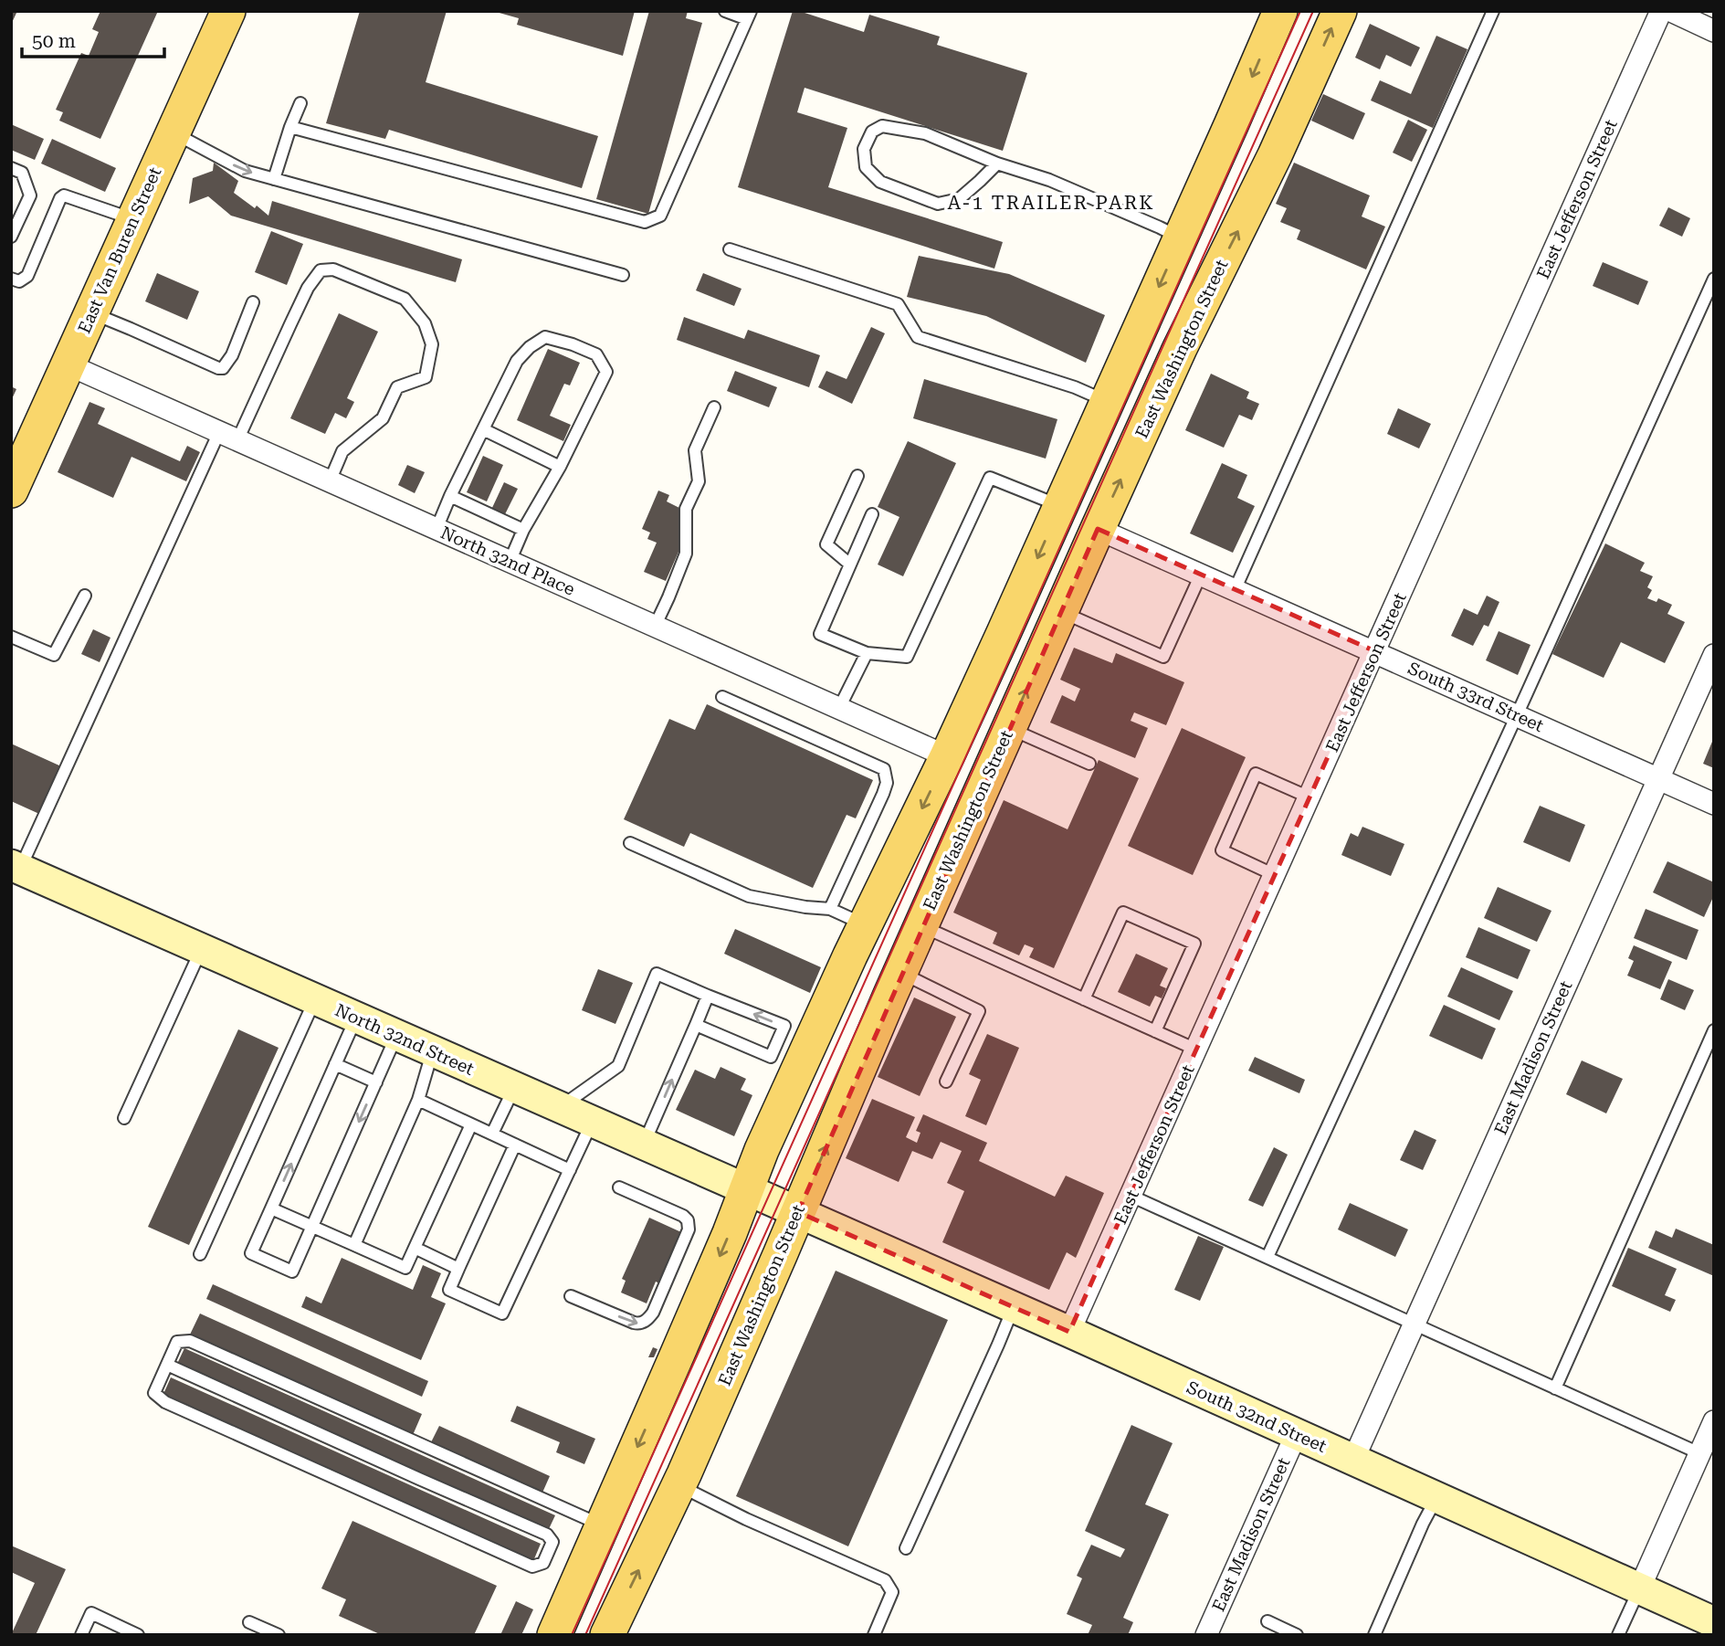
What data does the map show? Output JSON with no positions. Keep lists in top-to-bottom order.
{
  "streets": {
    "main road": [
      "East Van Buren Street",
      "East Washington Street",
      "North 32nd Street",
      "South 32nd Street"
    ],
    "street": [
      "East Jefferson Street",
      "North 32nd Place",
      "South 33rd Street",
      "East Madison Street"
    ]
  },
  "crossings": [
    ["East Jefferson Street", "South 33rd Street"],
    ["East Jefferson Street", "South 32nd Street"],
    ["East Van Buren Street", "North 32nd Place"],
    ["East Washington Street", "South 33rd Street"],
    ["East Washington Street", "North 32nd Street"],
    ["East Washington Street", "South 32nd Street"],
    ["South 33rd Street", "East Madison Street"],
    ["North 32nd Street", "South 32nd Street"],
    ["East Madison Street", "South 32nd Street"]
  ],
  "districts": ["A-1 TRAILER PARK"],
  "scale_bar": "50 m"
}
